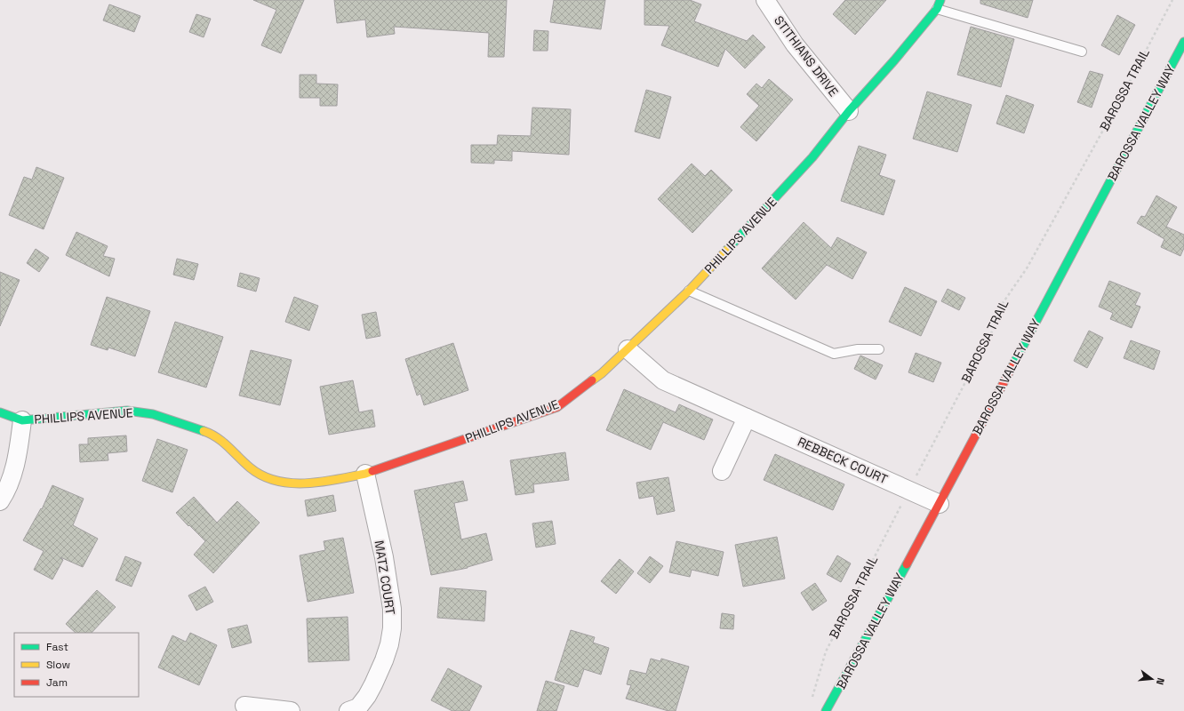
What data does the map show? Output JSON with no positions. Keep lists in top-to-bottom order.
{
  "streets": {
    "street": [
      "STITHIANS DRIVE",
      "BAROSSA VALLEY WAY",
      "PHILLIPS AVENUE",
      "REBBECK COURT",
      "MATZ COURT"
    ],
    "path": ["BAROSSA TRAIL"]
  },
  "crossings": [
    ["STITHIANS DRIVE", "PHILLIPS AVENUE"],
    ["BAROSSA TRAIL", "REBBECK COURT"],
    ["BAROSSA VALLEY WAY", "REBBECK COURT"],
    ["PHILLIPS AVENUE", "REBBECK COURT"],
    ["PHILLIPS AVENUE", "MATZ COURT"]
  ],
  "legend": ["Fast", "Slow", "Jam"],
  "north": "right"
}
